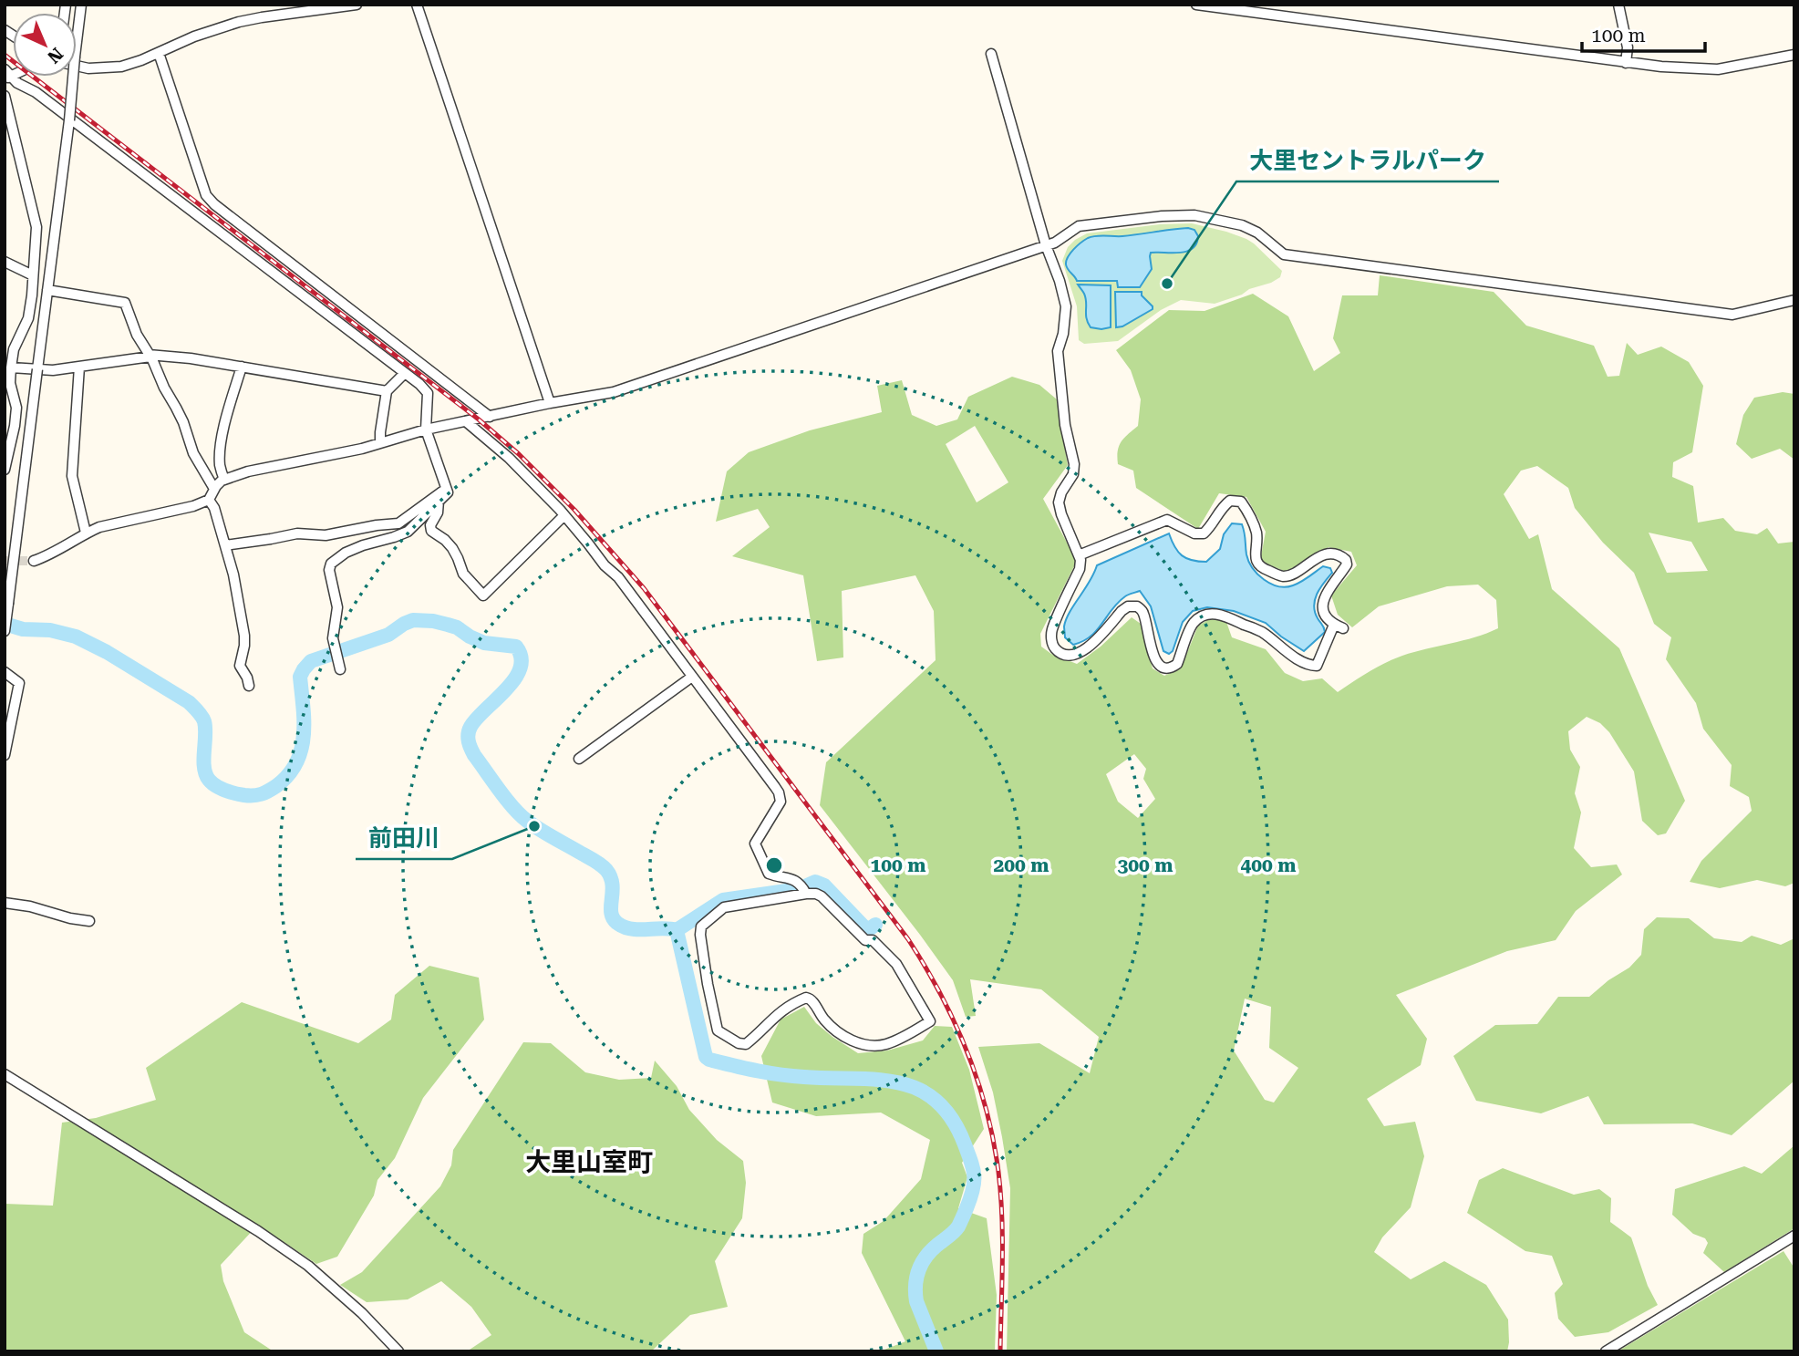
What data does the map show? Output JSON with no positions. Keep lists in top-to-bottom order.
{
  "districts": ["大里山室町"],
  "places": ["大里セントラルパーク", "前田川"],
  "scale_bar": "100 m",
  "north": "bottom right",
  "rings": [
    "100 m",
    "200 m",
    "300 m",
    "400 m"
  ]
}
